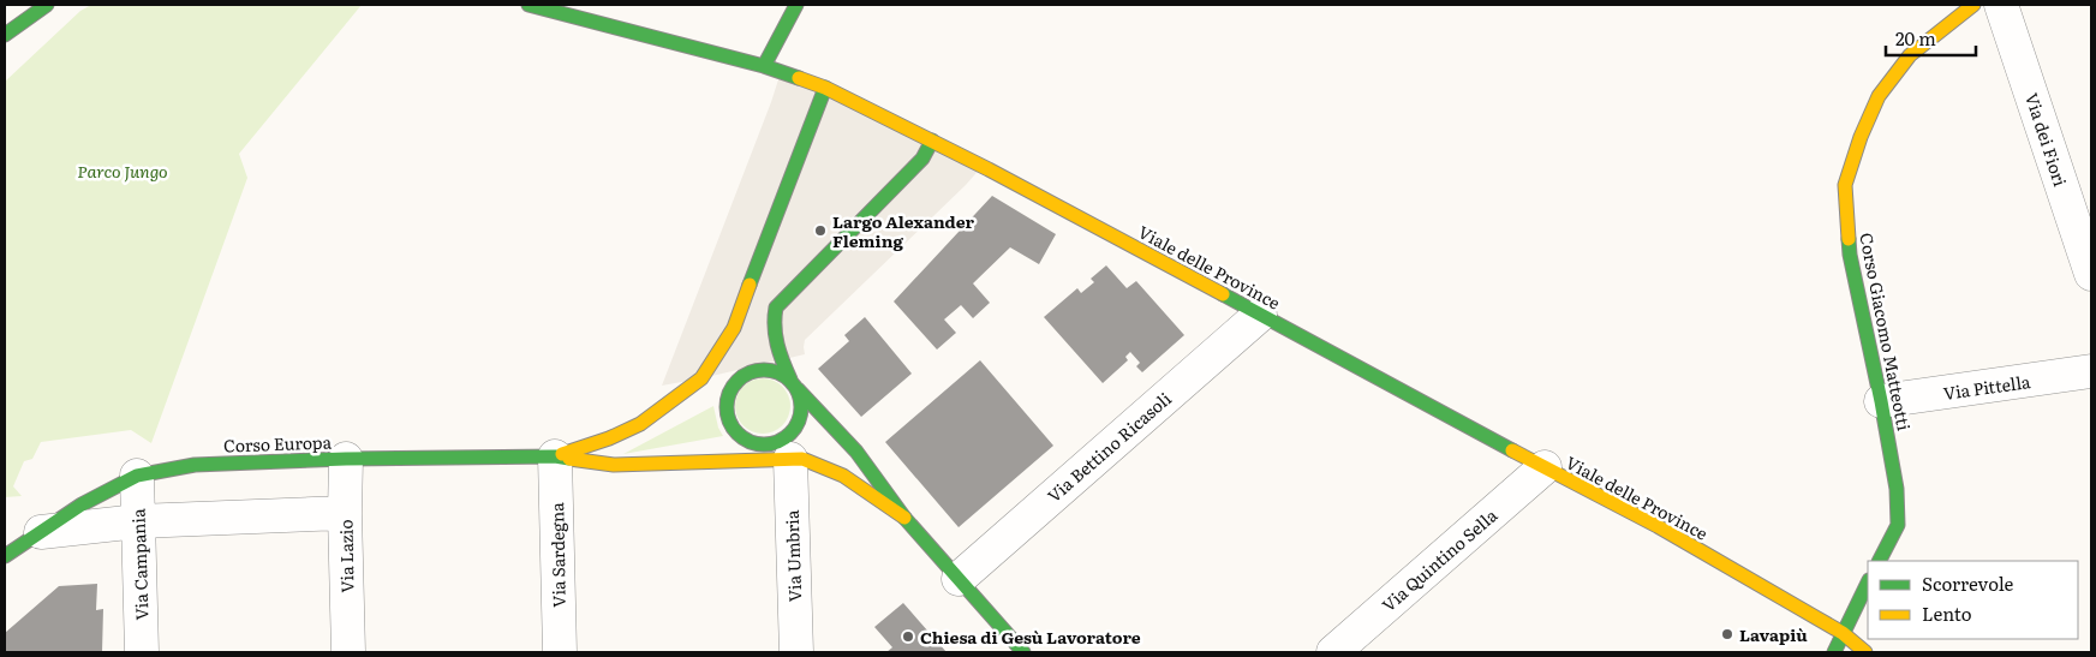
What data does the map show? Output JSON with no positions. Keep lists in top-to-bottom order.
{
  "streets": {
    "street": [
      "Via dei Fiori",
      "Viale delle Province",
      "Corso Giacomo Matteotti",
      "Via Pittella",
      "Corso Europa",
      "Via Bettino Ricasoli",
      "Via Sardegna",
      "Via Lazio",
      "Via Umbria",
      "Via Quintino Sella",
      "Via Campania"
    ]
  },
  "crossings": [
    ["Viale delle Province", "Via Bettino Ricasoli"],
    ["Viale delle Province", "Via Quintino Sella"],
    ["Corso Giacomo Matteotti", "Via Pittella"],
    ["Corso Europa", "Via Sardegna"],
    ["Corso Europa", "Via Lazio"],
    ["Corso Europa", "Via Campania"]
  ],
  "parks": ["Parco Jungo"],
  "places": ["Largo Alexander Fleming", "Lavapiù", "Chiesa di Gesù Lavoratore"],
  "legend": ["Scorrevole", "Lento"],
  "scale_bar": "20 m"
}
